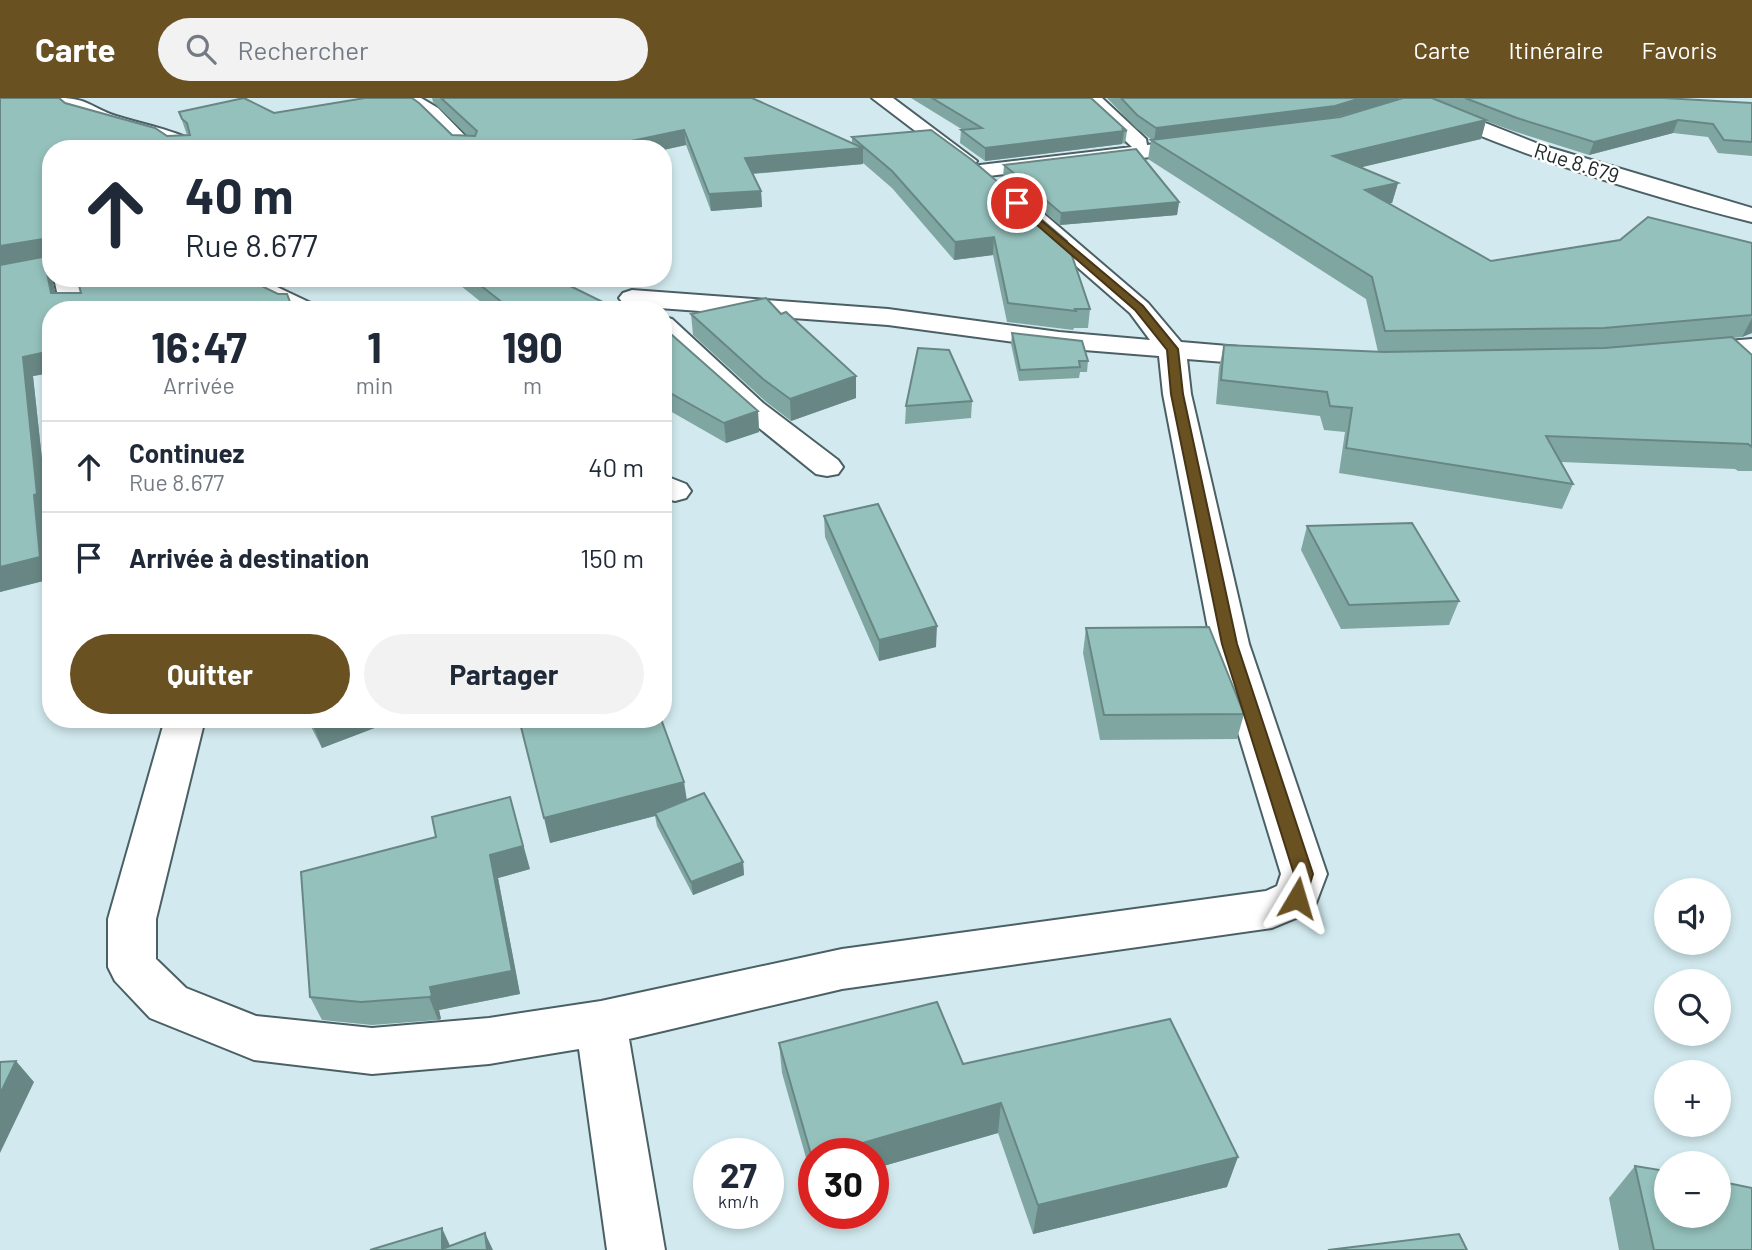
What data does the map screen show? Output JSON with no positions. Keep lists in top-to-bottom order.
{
  "streets": {
    "street": ["Rue 8.679"]
  },
  "page": {
    "header": "Carte",
    "search": "Rechercher",
    "nav": ["Carte", "Itinéraire", "Favoris"],
    "turn": ["40 m", "Rue 8.677"],
    "eta": [
      "16:47",
      "Arrivée",
      "1",
      "min",
      "190",
      "m"
    ],
    "list": [
      {
        "name": "Continuez",
        "note": "Rue 8.677",
        "value": "40 m"
      },
      {
        "name": "Arrivée à destination",
        "value": "150 m"
      }
    ],
    "buttons": ["Quitter", "Partager"],
    "map_buttons": ["+", "−"],
    "speed": "27 km/h",
    "limit": "30"
  }
}
